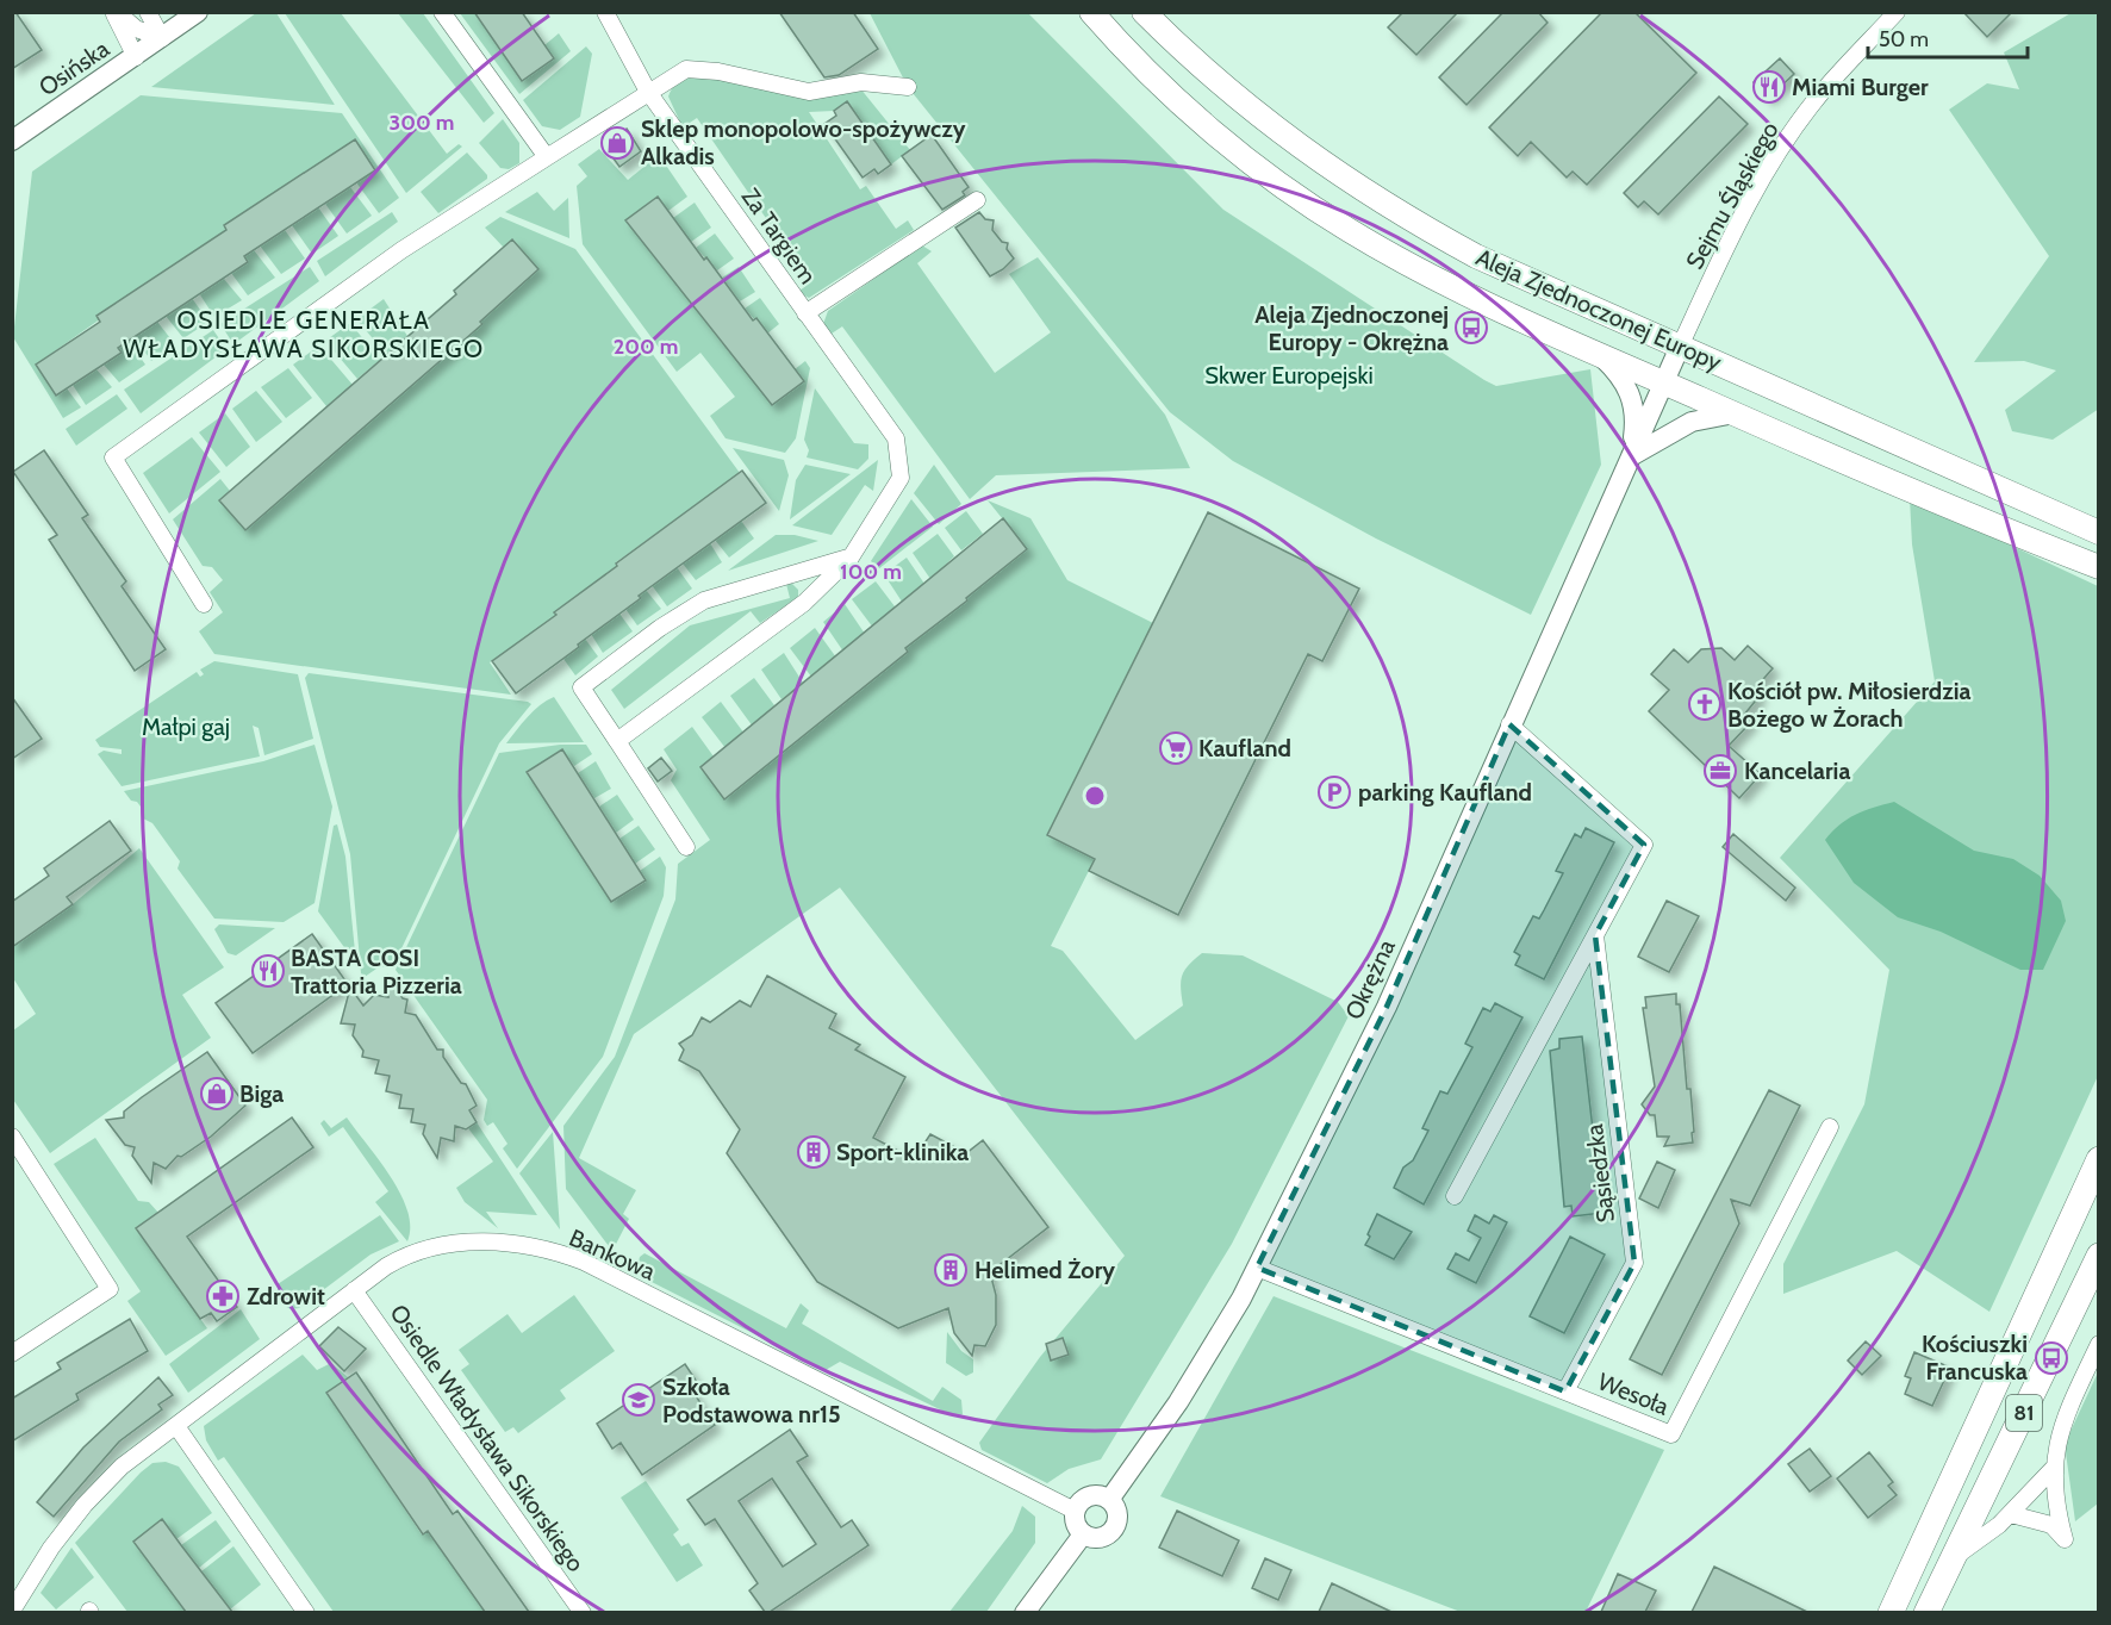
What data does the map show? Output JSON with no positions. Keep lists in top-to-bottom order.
{
  "streets": {
    "main road": ["Aleja Zjednoczonej Europy", "81"],
    "street": [
      "Osińska",
      "Sejmu Śląskiego",
      "Za Targiem",
      "Okrężna",
      "Sąsiedzka",
      "Bankowa",
      "Wesoła",
      "Osiedle Władysława Sikorskiego"
    ]
  },
  "crossings": [
    ["Sejmu Śląskiego", "Aleja Zjednoczonej Europy"],
    ["Sejmu Śląskiego", "Okrężna"],
    ["Aleja Zjednoczonej Europy", "Okrężna"],
    ["Okrężna", "Bankowa"],
    ["Okrężna", "Wesoła"],
    ["Sąsiedzka", "Wesoła"],
    ["Bankowa", "Osiedle Władysława Sikorskiego"]
  ],
  "districts": ["OSIEDLE GENERAŁA WŁADYSŁAWA SIKORSKIEGO"],
  "parks": ["Skwer Europejski", "Małpi gaj"],
  "places": {
    "restaurant": ["Miami Burger", "BASTA COSI Trattoria Pizzeria"],
    "shop": ["Sklep monopolowo-spożywczy Alkadis", "Biga"],
    "bus stop": ["Aleja Zjednoczonej Europy - Okrężna", "Kościuszki Francuska"],
    "church": ["Kościół pw. Miłosierdzia Bożego w Żorach"],
    "supermarket": ["Kaufland"],
    "office": ["Kancelaria"],
    "parking": ["parking Kaufland"],
    "building": ["Sport-klinika", "Helimed Żory"],
    "pharmacy": ["Zdrowit"],
    "school or university": ["Szkoła Podstawowa nr15"]
  },
  "scale_bar": "50 m",
  "rings": ["300 m", "200 m", "100 m"]
}
